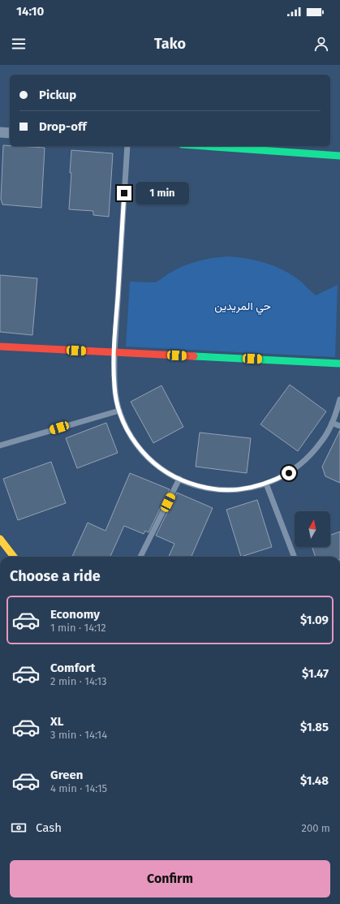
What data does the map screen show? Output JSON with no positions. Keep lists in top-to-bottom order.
{
  "districts": ["حي المريدين"],
  "north": "top",
  "page": {
    "status": "14:10",
    "header": "Tako",
    "banner": ["Pickup", "Drop-off"],
    "bubble": "1 min",
    "heading": "Choose a ride",
    "list": [
      {
        "name": "Economy",
        "note": "1 min · 14:12",
        "value": "$1.09"
      },
      {
        "name": "Comfort",
        "note": "2 min · 14:13",
        "value": "$1.47"
      },
      {
        "name": "XL",
        "note": "3 min · 14:14",
        "value": "$1.85"
      },
      {
        "name": "Green",
        "note": "4 min · 14:15",
        "value": "$1.48"
      }
    ],
    "pay": ["Cash", "200 m"],
    "buttons": "Confirm"
  }
}
